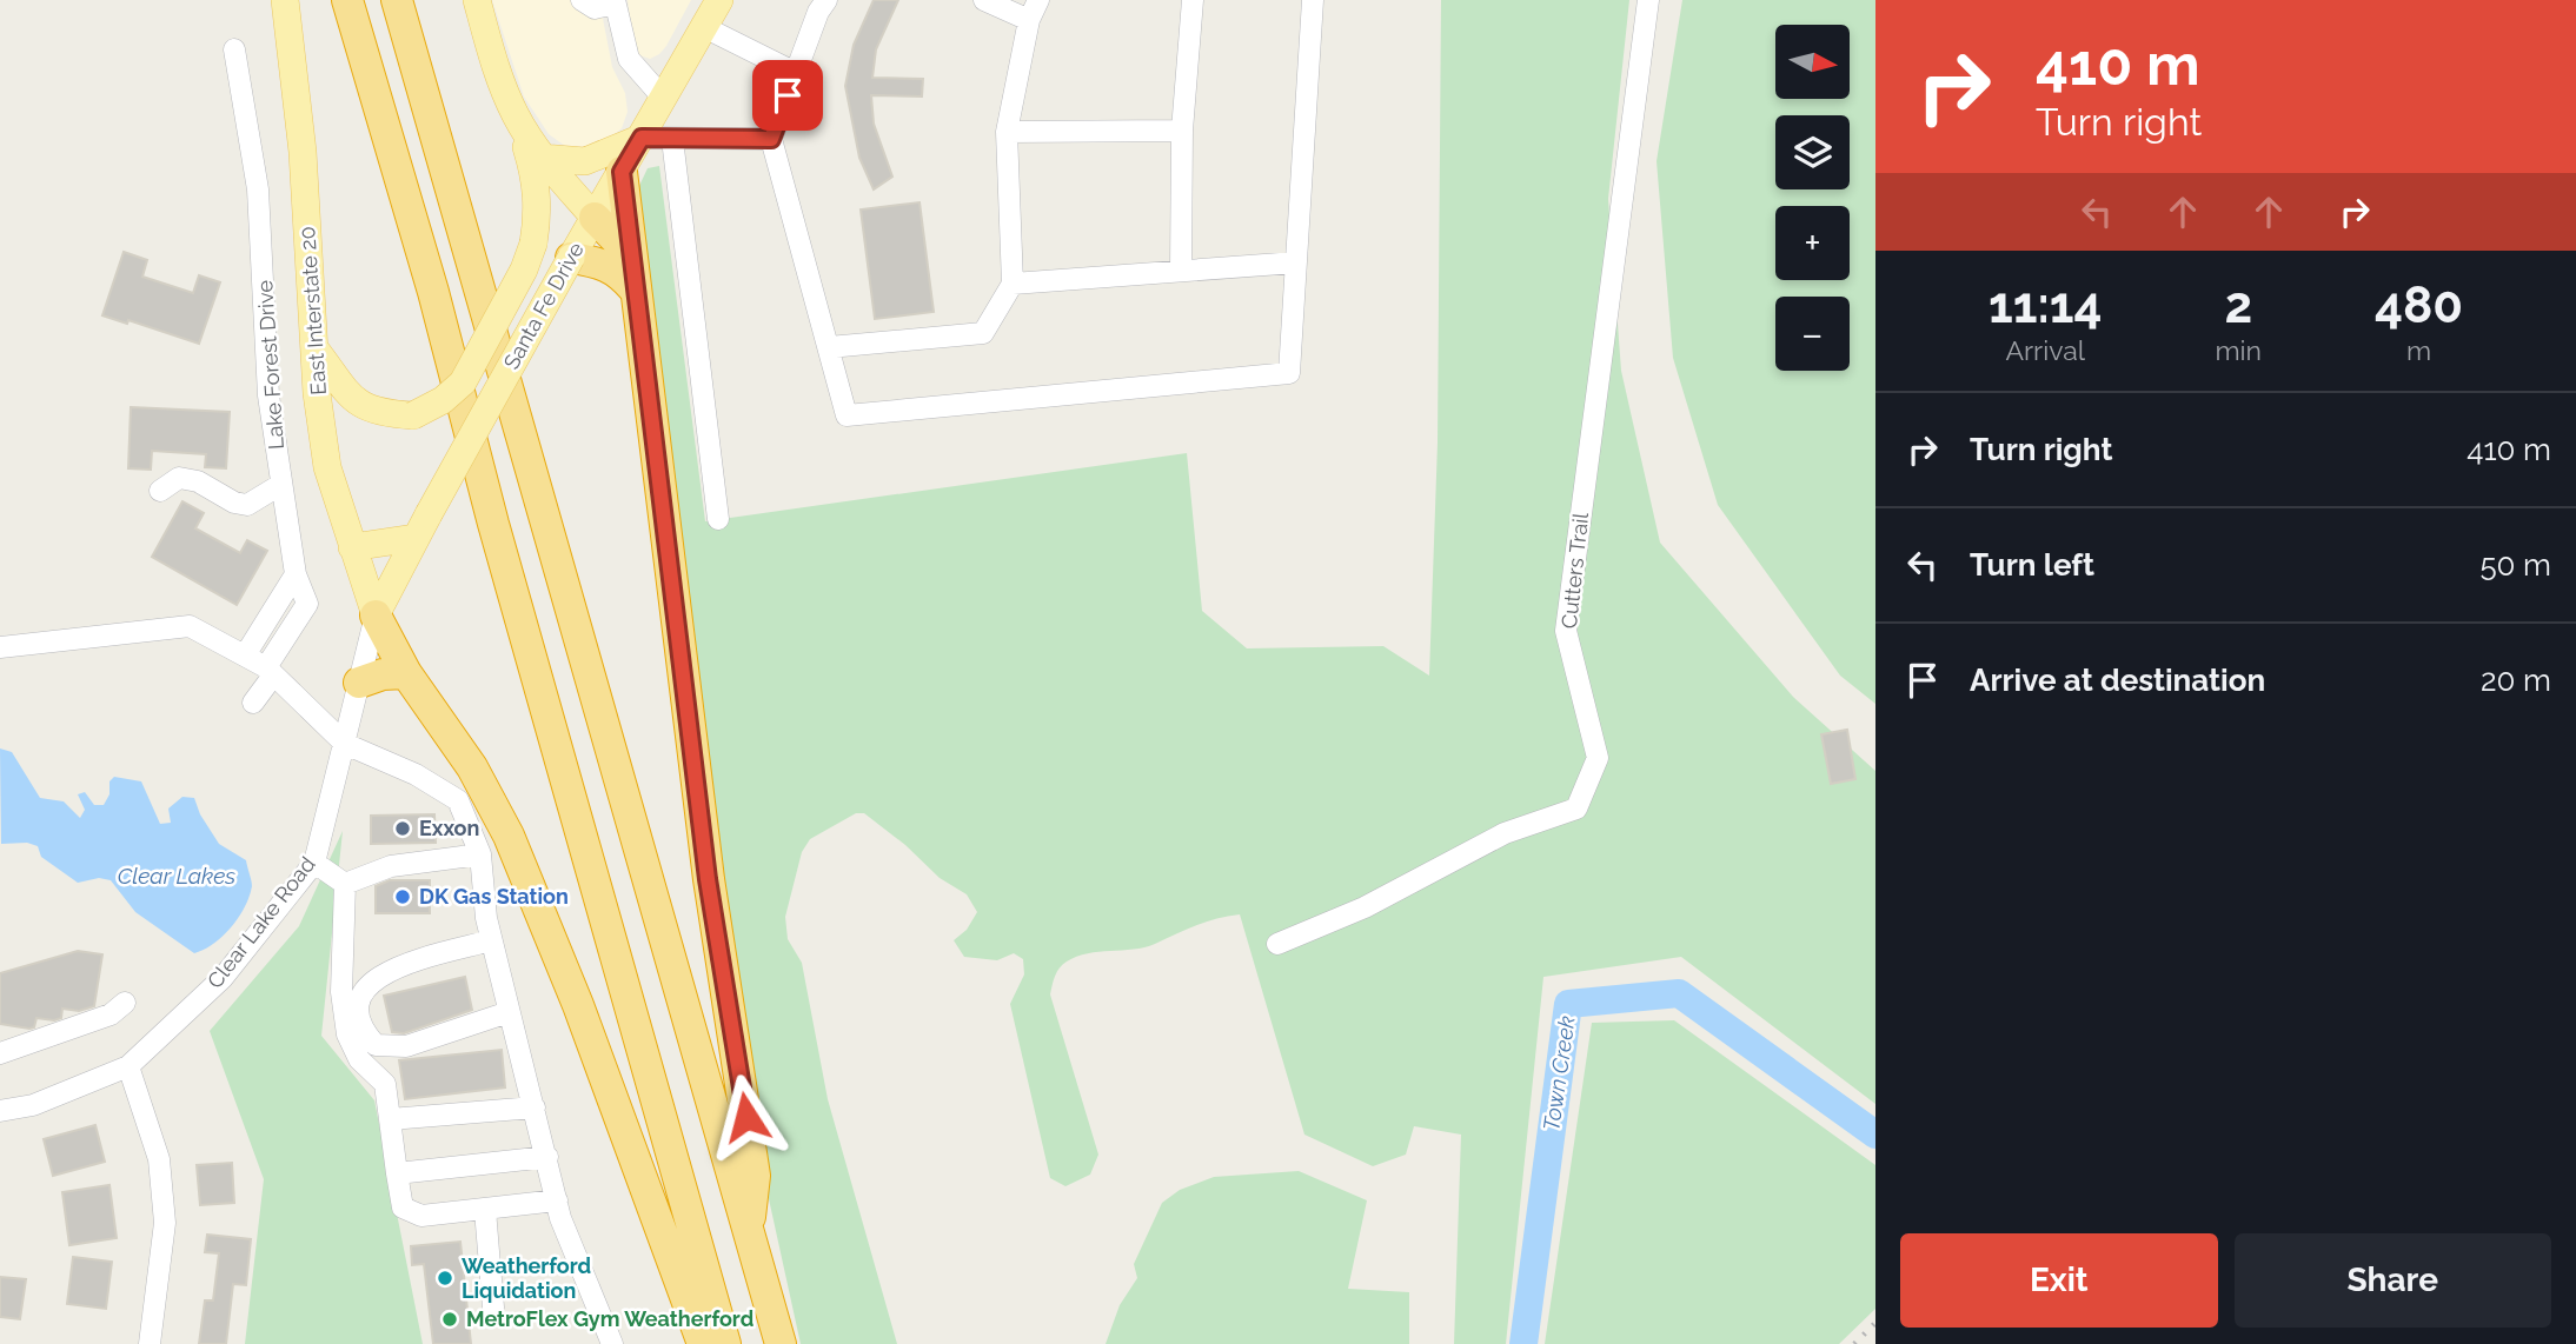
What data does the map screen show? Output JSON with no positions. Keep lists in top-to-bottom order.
{
  "streets": {
    "main road": ["Santa Fe Drive", "East Interstate 20"],
    "street": ["Lake Forest Drive", "Cutters Trail", "Clear Lake Road"]
  },
  "crossings": [
    ["Santa Fe Drive", "East Interstate 20"],
    ["Santa Fe Drive", "Clear Lake Road"],
    ["East Interstate 20", "Clear Lake Road"]
  ],
  "water": ["Clear Lakes", "Town Creek"],
  "places": [
    "Exxon",
    "DK Gas Station",
    "Weatherford Liquidation",
    "MetroFlex Gym Weatherford"
  ],
  "north": "right",
  "page": {
    "turn": ["410 m", "Turn right"],
    "map_buttons": ["+", "−"],
    "eta": [
      "11:14",
      "Arrival",
      "2",
      "min",
      "480",
      "m"
    ],
    "list": [
      {
        "name": "Turn right",
        "value": "410 m"
      },
      {
        "name": "Turn left",
        "value": "50 m"
      },
      {
        "name": "Arrive at destination",
        "value": "20 m"
      }
    ],
    "buttons": ["Exit", "Share"]
  }
}
